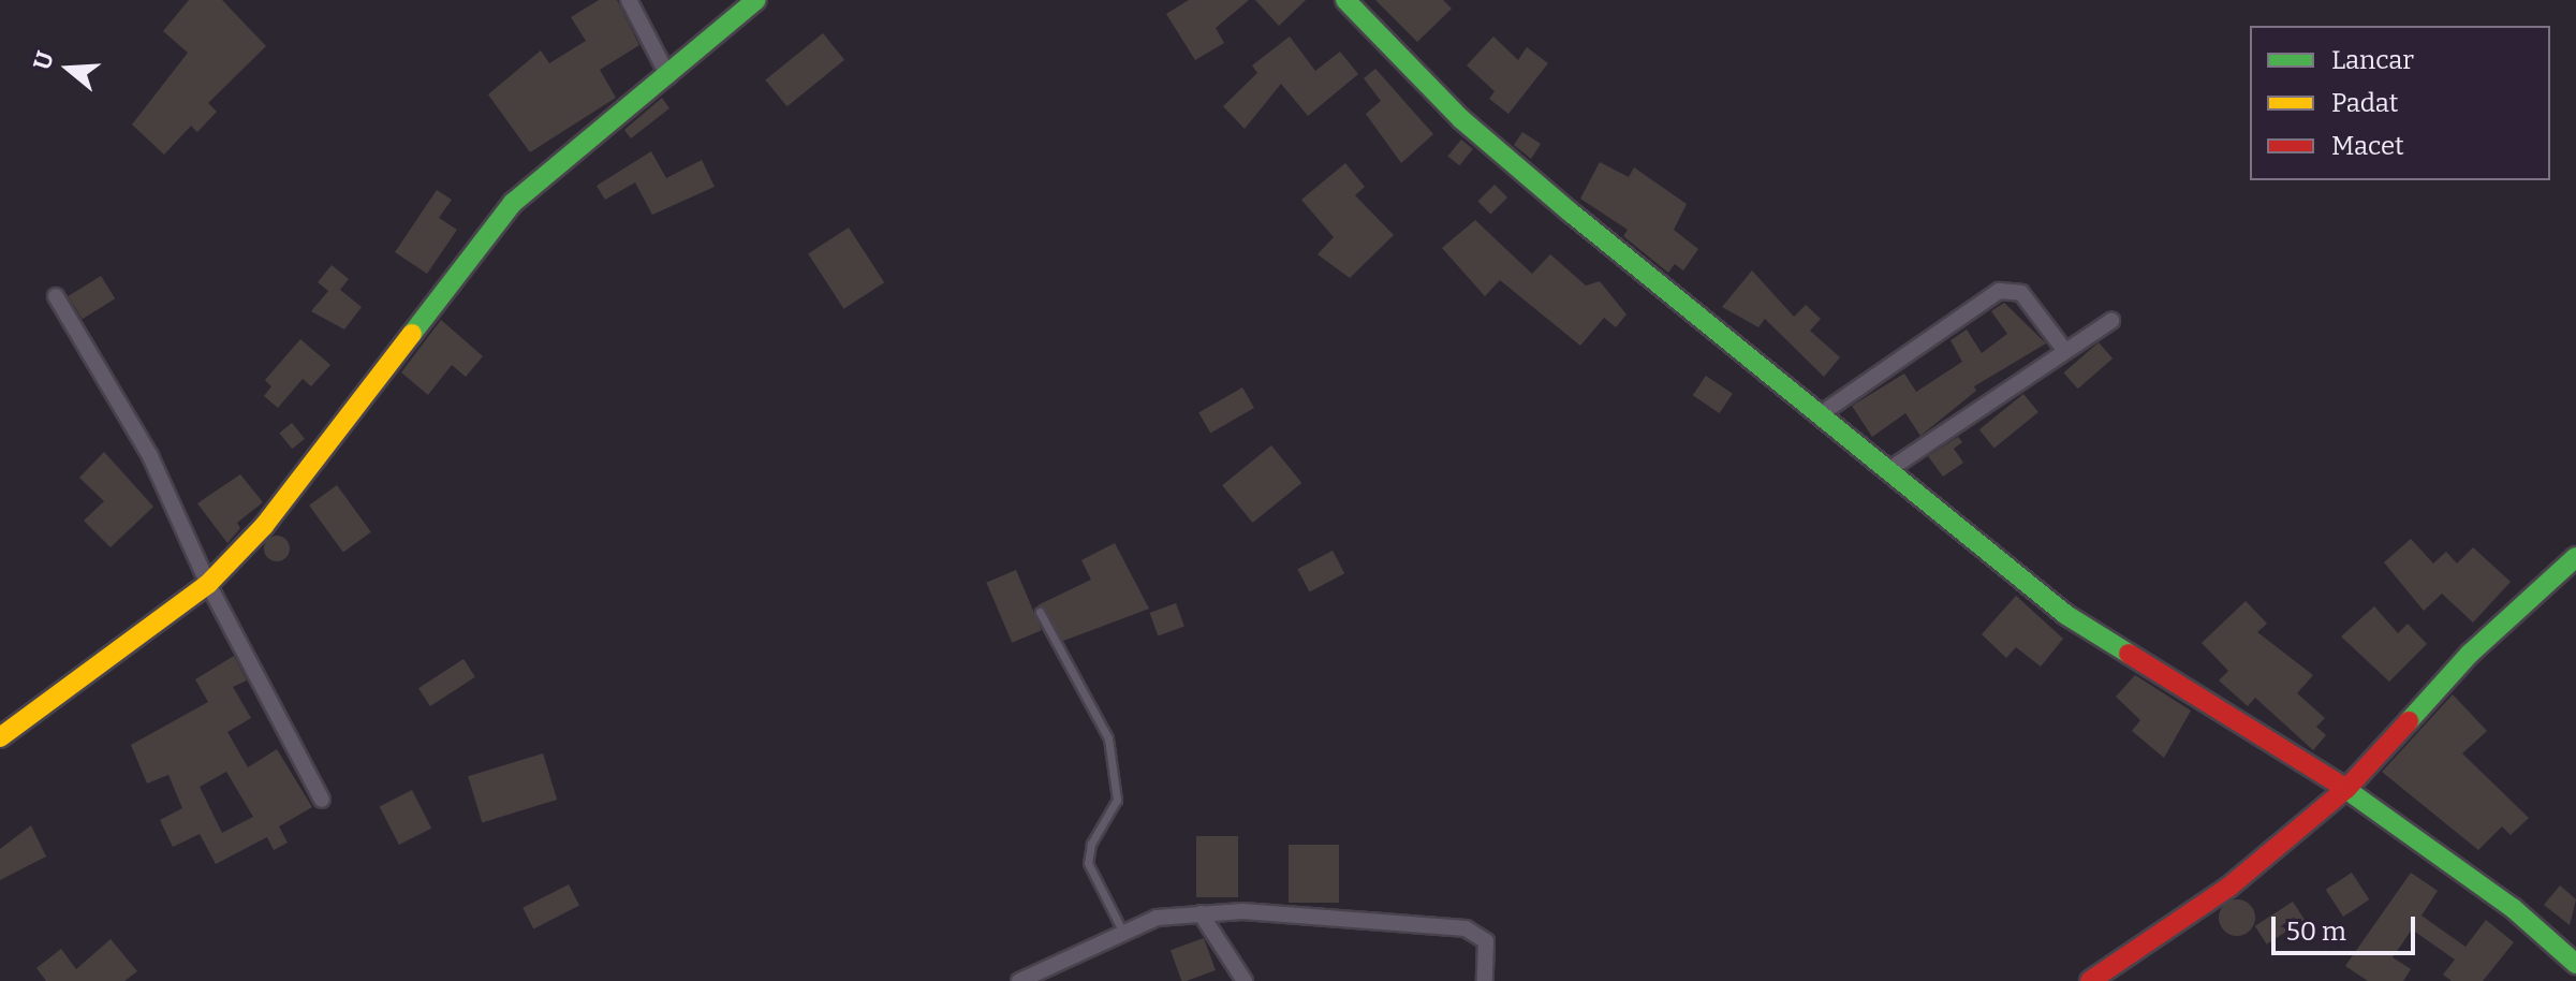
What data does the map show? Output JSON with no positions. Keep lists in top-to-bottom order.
{
  "legend": ["Lancar", "Padat", "Macet"],
  "scale_bar": "50 m",
  "north": "left"
}
